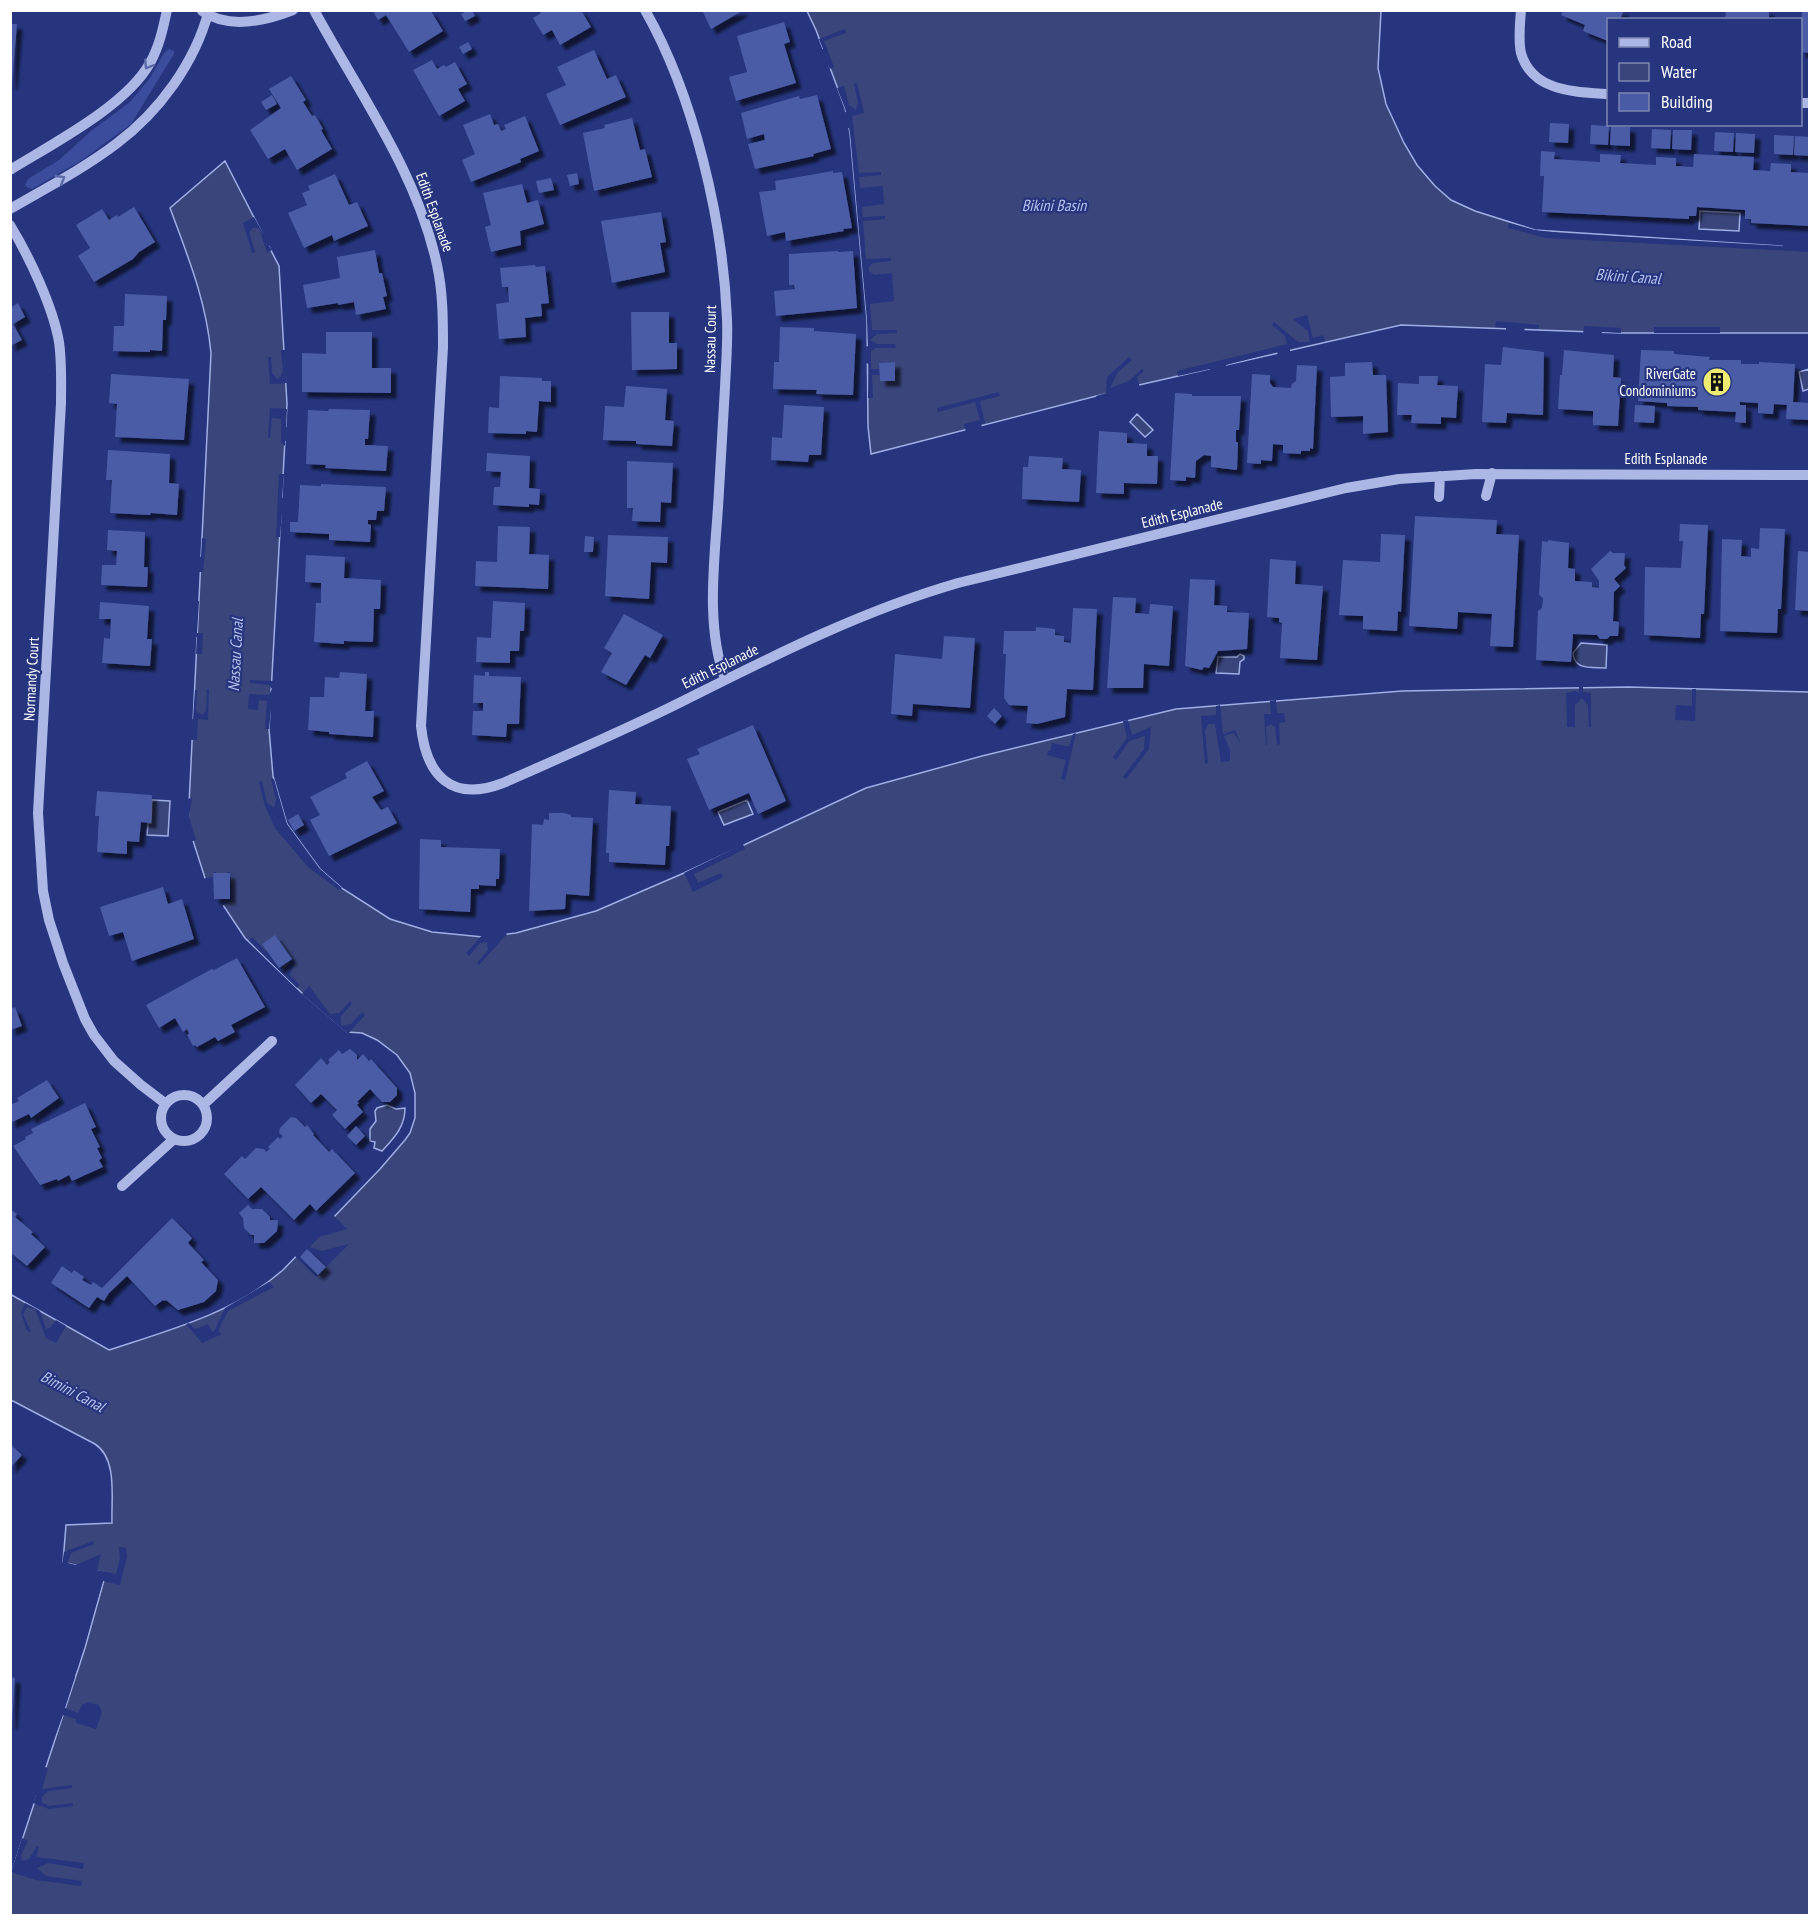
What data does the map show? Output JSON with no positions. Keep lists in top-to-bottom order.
{
  "streets": {
    "street": ["Edith Esplanade", "Nassau Court", "Normandy Court"]
  },
  "crossings": [
    ["Edith Esplanade", "Nassau Court"]
  ],
  "water": [
    "Bikini Basin",
    "Bikini Canal",
    "Nassau Canal",
    "Bimini Canal"
  ],
  "places": {
    "building": ["RiverGate Condominiums"]
  },
  "legend": ["Road", "Water", "Building"]
}
